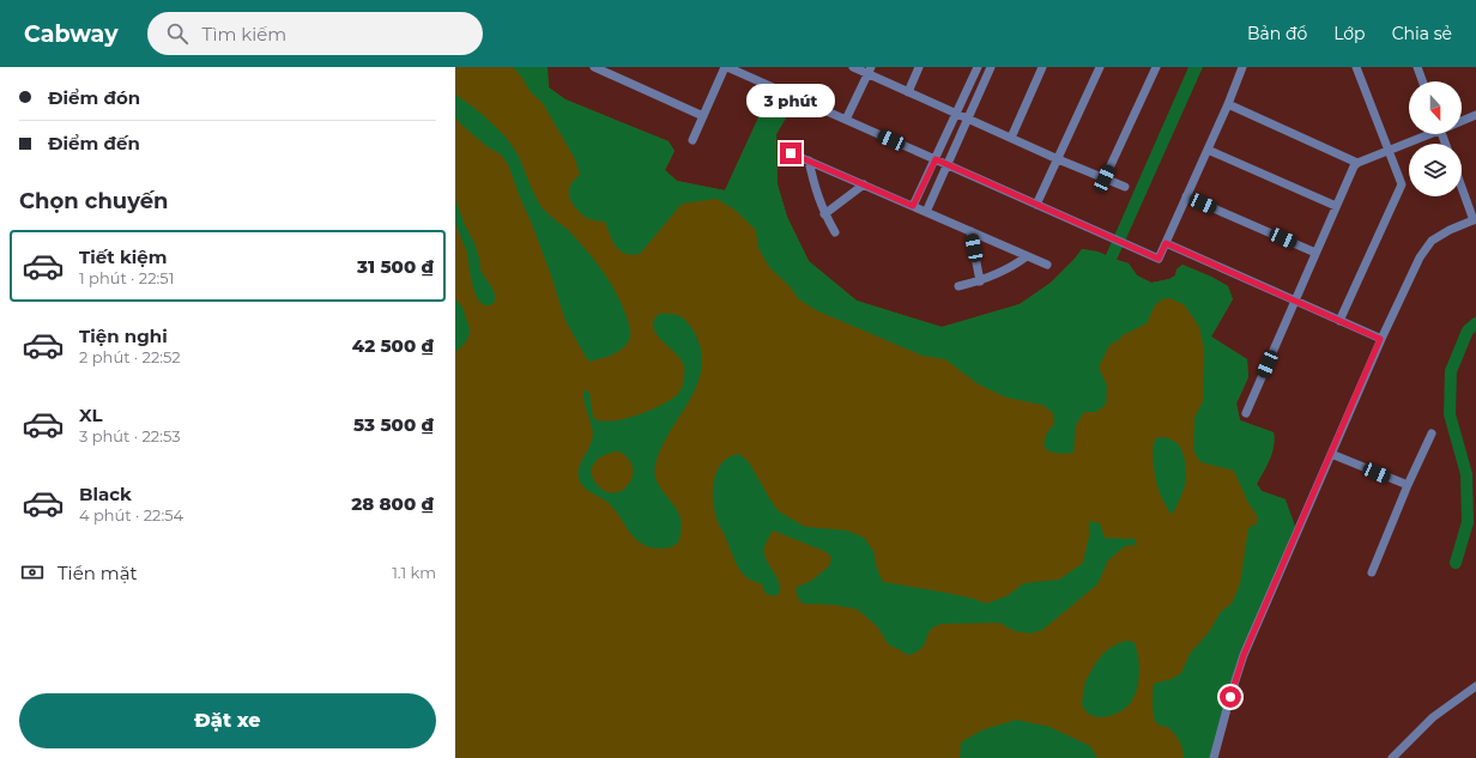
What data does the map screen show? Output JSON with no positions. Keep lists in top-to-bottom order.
{
  "north": "bottom",
  "page": {
    "header": "Cabway",
    "search": "Tìm kiếm",
    "nav": ["Bản đồ", "Lớp", "Chia sẻ"],
    "banner": ["Điểm đón", "Điểm đến"],
    "bubble": "3 phút",
    "heading": "Chọn chuyến",
    "list": [
      {
        "name": "Tiết kiệm",
        "note": "1 phút · 22:51",
        "value": "31 500 ₫"
      },
      {
        "name": "Tiện nghi",
        "note": "2 phút · 22:52",
        "value": "42 500 ₫"
      },
      {
        "name": "XL",
        "note": "3 phút · 22:53",
        "value": "53 500 ₫"
      },
      {
        "name": "Black",
        "note": "4 phút · 22:54",
        "value": "28 800 ₫"
      }
    ],
    "pay": ["Tiền mặt", "1.1 km"],
    "buttons": "Đặt xe"
  }
}
